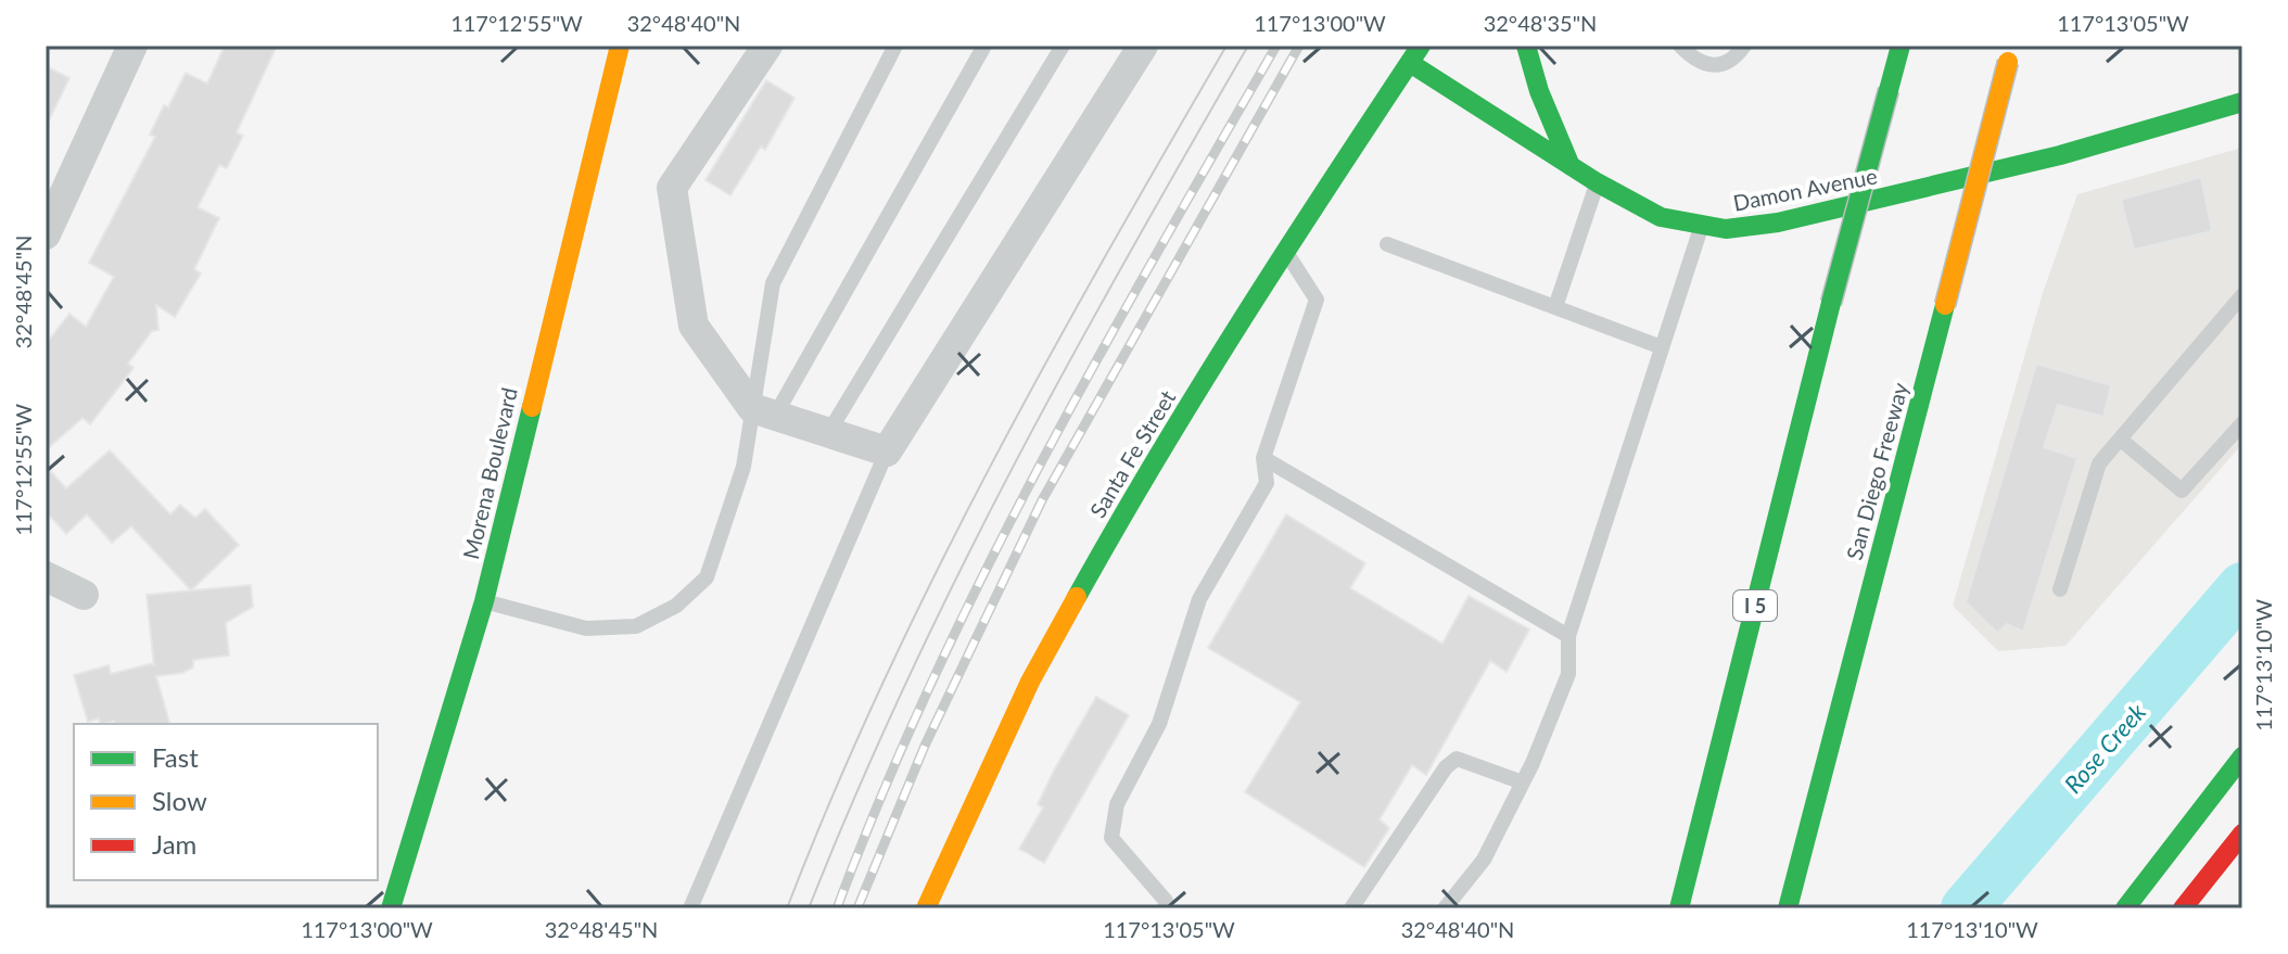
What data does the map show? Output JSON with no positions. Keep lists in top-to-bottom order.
{
  "streets": {
    "main road": [
      "Damon Avenue",
      "Santa Fe Street",
      "San Diego Freeway",
      "Morena Boulevard",
      "I 5"
    ]
  },
  "crossings": [
    ["Damon Avenue", "Santa Fe Street"]
  ],
  "water": ["Rose Creek"],
  "legend": ["Fast", "Slow", "Jam"],
  "coordinates": [
    "117°12'55\"W",
    "32°48'40\"N",
    "117°13'00\"W",
    "32°48'35\"N",
    "117°13'05\"W",
    "32°48'45\"N",
    "117°13'10\"W"
  ]
}
